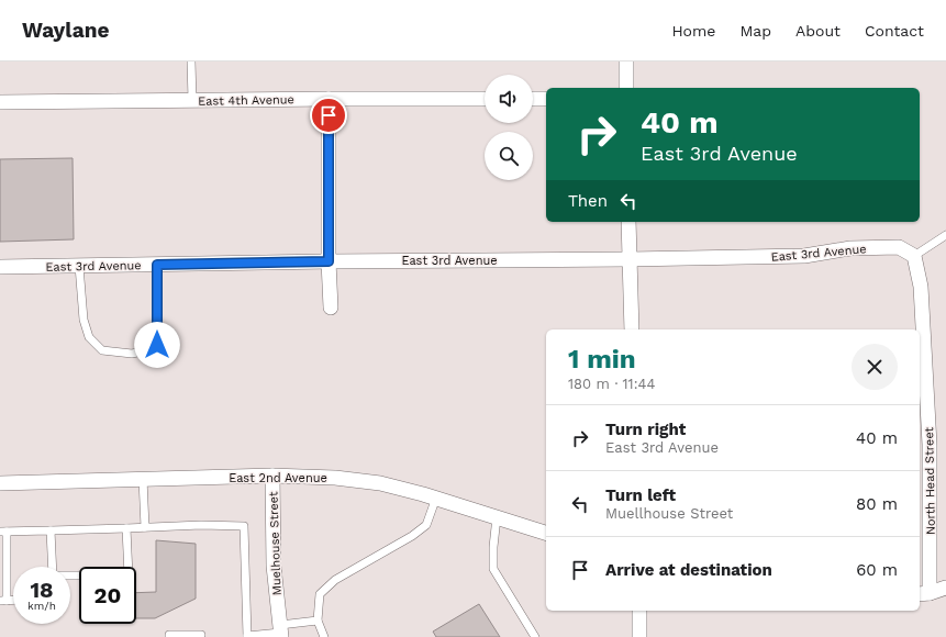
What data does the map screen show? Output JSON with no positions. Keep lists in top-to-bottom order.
{
  "streets": {
    "street": [
      "East 4th Avenue",
      "East 3rd Avenue",
      "East 2nd Avenue",
      "North Head Street",
      "Muelhouse Street"
    ]
  },
  "crossings": [
    ["East 3rd Avenue", "North Head Street"],
    ["East 2nd Avenue", "Muelhouse Street"]
  ],
  "page": {
    "header": "Waylane",
    "nav": [
      "Home",
      "Map",
      "About",
      "Contact"
    ],
    "turn": ["40 m", "East 3rd Avenue"],
    "then": "Then",
    "heading": ["1 min", "180 m · 11:44"],
    "list": [
      {
        "name": "Turn right",
        "note": "East 3rd Avenue",
        "value": "40 m"
      },
      {
        "name": "Turn left",
        "note": "Muellhouse Street",
        "value": "80 m"
      },
      {
        "name": "Arrive at destination",
        "value": "60 m"
      }
    ],
    "speed": "18 km/h",
    "limit": "20"
  }
}
